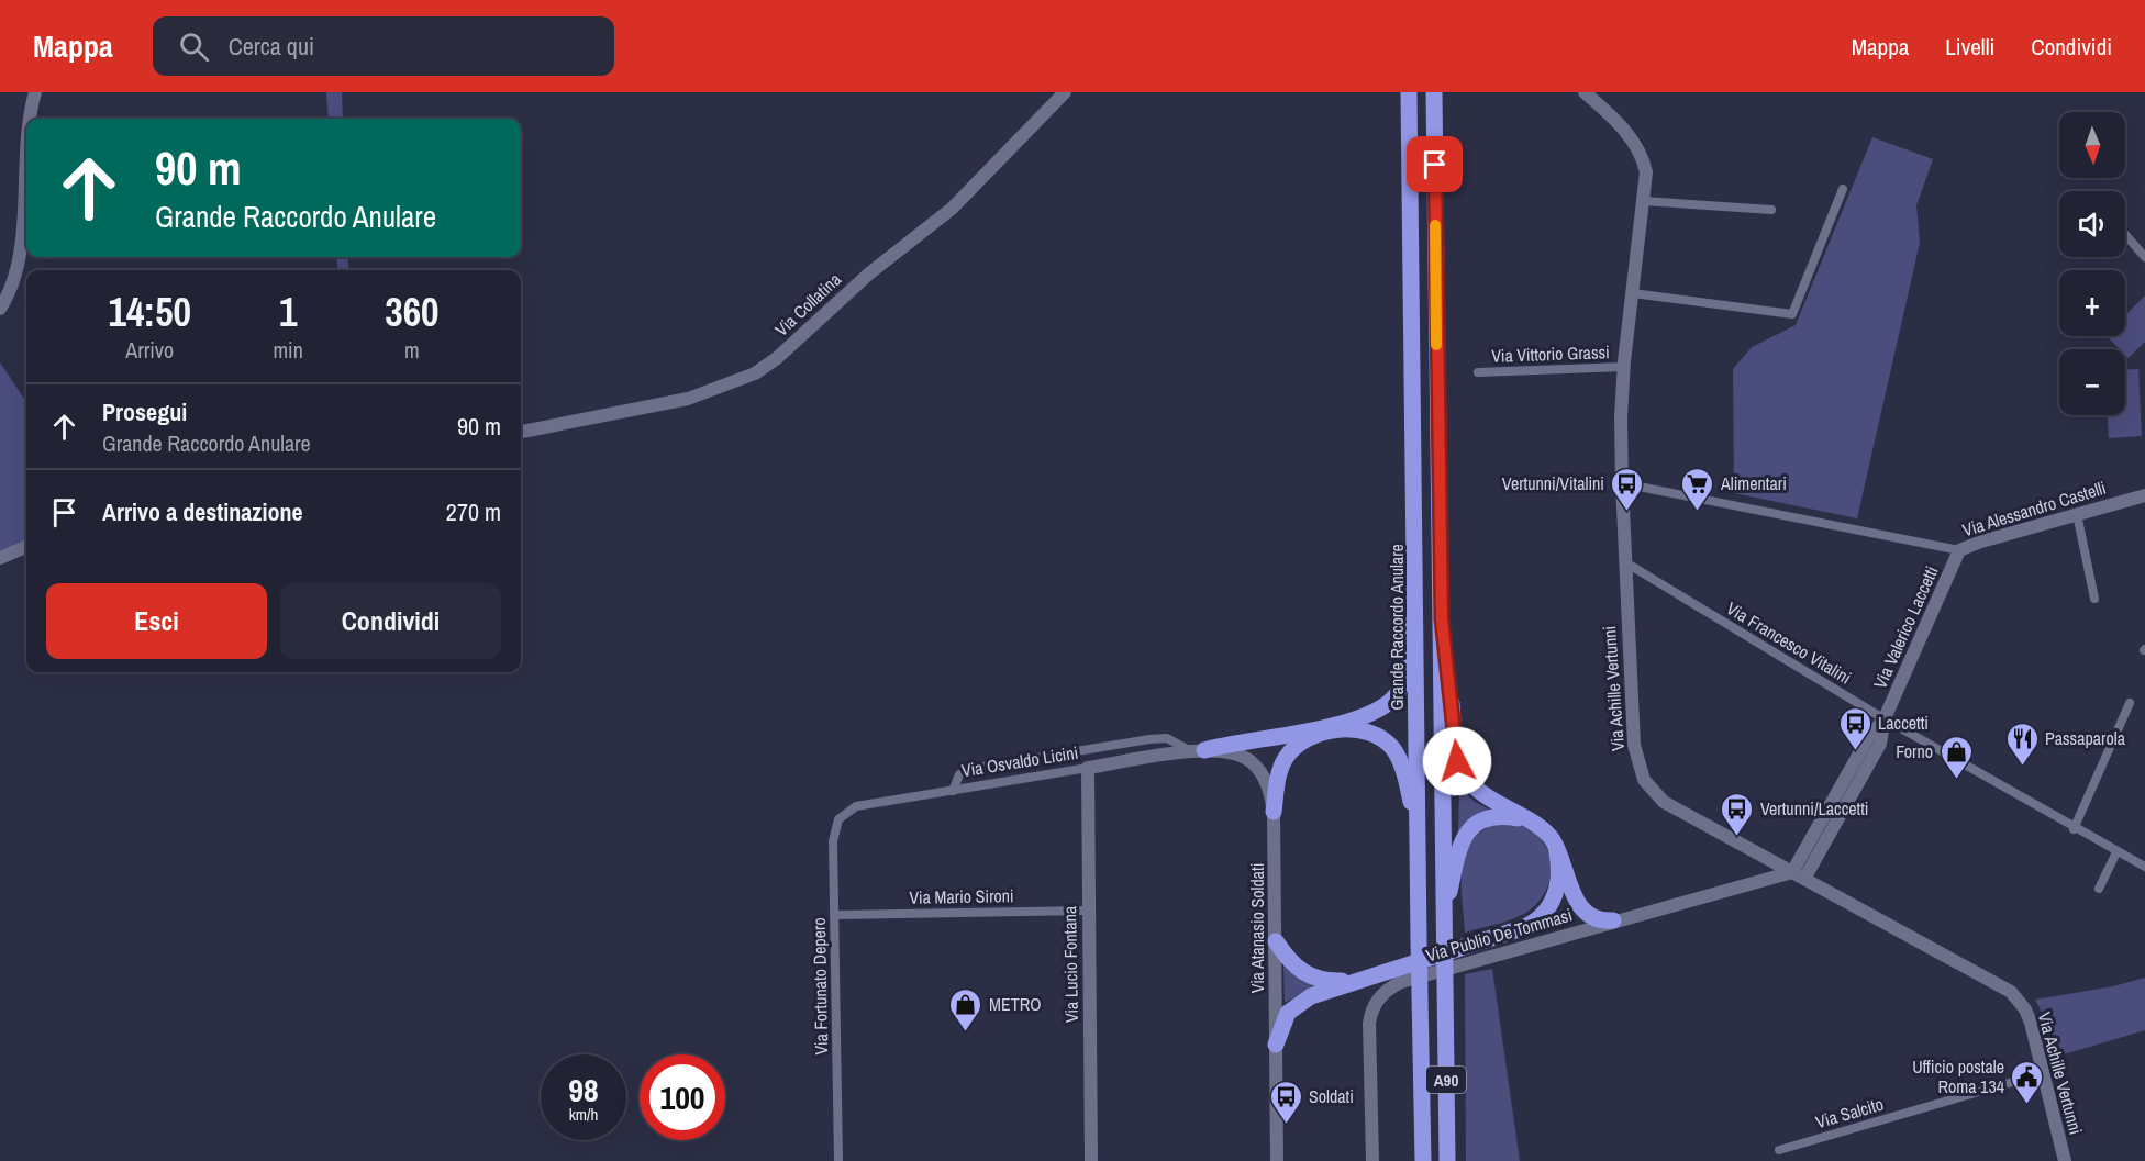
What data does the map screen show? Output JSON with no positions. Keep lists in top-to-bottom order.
{
  "streets": {
    "highway": ["Grande Raccordo Anulare", "A90"],
    "street": [
      "Via Collatina",
      "Via Vittorio Grassi",
      "Via Alessandro Castelli",
      "Via Valerico Laccetti",
      "Via Francesco Vitalini",
      "Via Achille Vertunni",
      "Via Osvaldo Licini",
      "Via Mario Sironi",
      "Via Atanasio Soldati",
      "Via Publio De Tommasi",
      "Via Lucio Fontana",
      "Via Fortunato Depero",
      "Via Salcito"
    ]
  },
  "crossings": [
    ["Via Vittorio Grassi", "Via Achille Vertunni"],
    ["Via Alessandro Castelli", "Via Valerico Laccetti"],
    ["Via Alessandro Castelli", "Via Achille Vertunni"],
    ["Via Valerico Laccetti", "Via Francesco Vitalini"],
    ["Via Valerico Laccetti", "Via Achille Vertunni"],
    ["Via Valerico Laccetti", "Via Publio De Tommasi"],
    ["Via Francesco Vitalini", "Via Achille Vertunni"],
    ["Via Achille Vertunni", "Via Publio De Tommasi"],
    ["Via Achille Vertunni", "Via Salcito"],
    ["Via Osvaldo Licini", "Via Atanasio Soldati"],
    ["Via Osvaldo Licini", "Via Lucio Fontana"],
    ["Via Osvaldo Licini", "Via Fortunato Depero"],
    ["Via Mario Sironi", "Via Lucio Fontana"],
    ["Via Mario Sironi", "Via Fortunato Depero"]
  ],
  "places": {
    "bus stop": [
      "Vertunni/Vitalini",
      "Laccetti",
      "Vertunni/Laccetti",
      "Soldati"
    ],
    "supermarket": ["Alimentari"],
    "restaurant": ["Passaparola"],
    "shop": ["Forno", "METRO"],
    "public building": ["Ufficio postale Roma 134"]
  },
  "north": "bottom",
  "page": {
    "header": "Mappa",
    "search": "Cerca qui",
    "nav": ["Mappa", "Livelli", "Condividi"],
    "map_buttons": ["+", "−"],
    "turn": ["90 m", "Grande Raccordo Anulare"],
    "eta": [
      "14:50",
      "Arrivo",
      "1",
      "min",
      "360",
      "m"
    ],
    "list": [
      {
        "name": "Prosegui",
        "note": "Grande Raccordo Anulare",
        "value": "90 m"
      },
      {
        "name": "Arrivo a destinazione",
        "value": "270 m"
      }
    ],
    "buttons": ["Esci", "Condividi"],
    "speed": "98 km/h",
    "limit": "100"
  }
}
